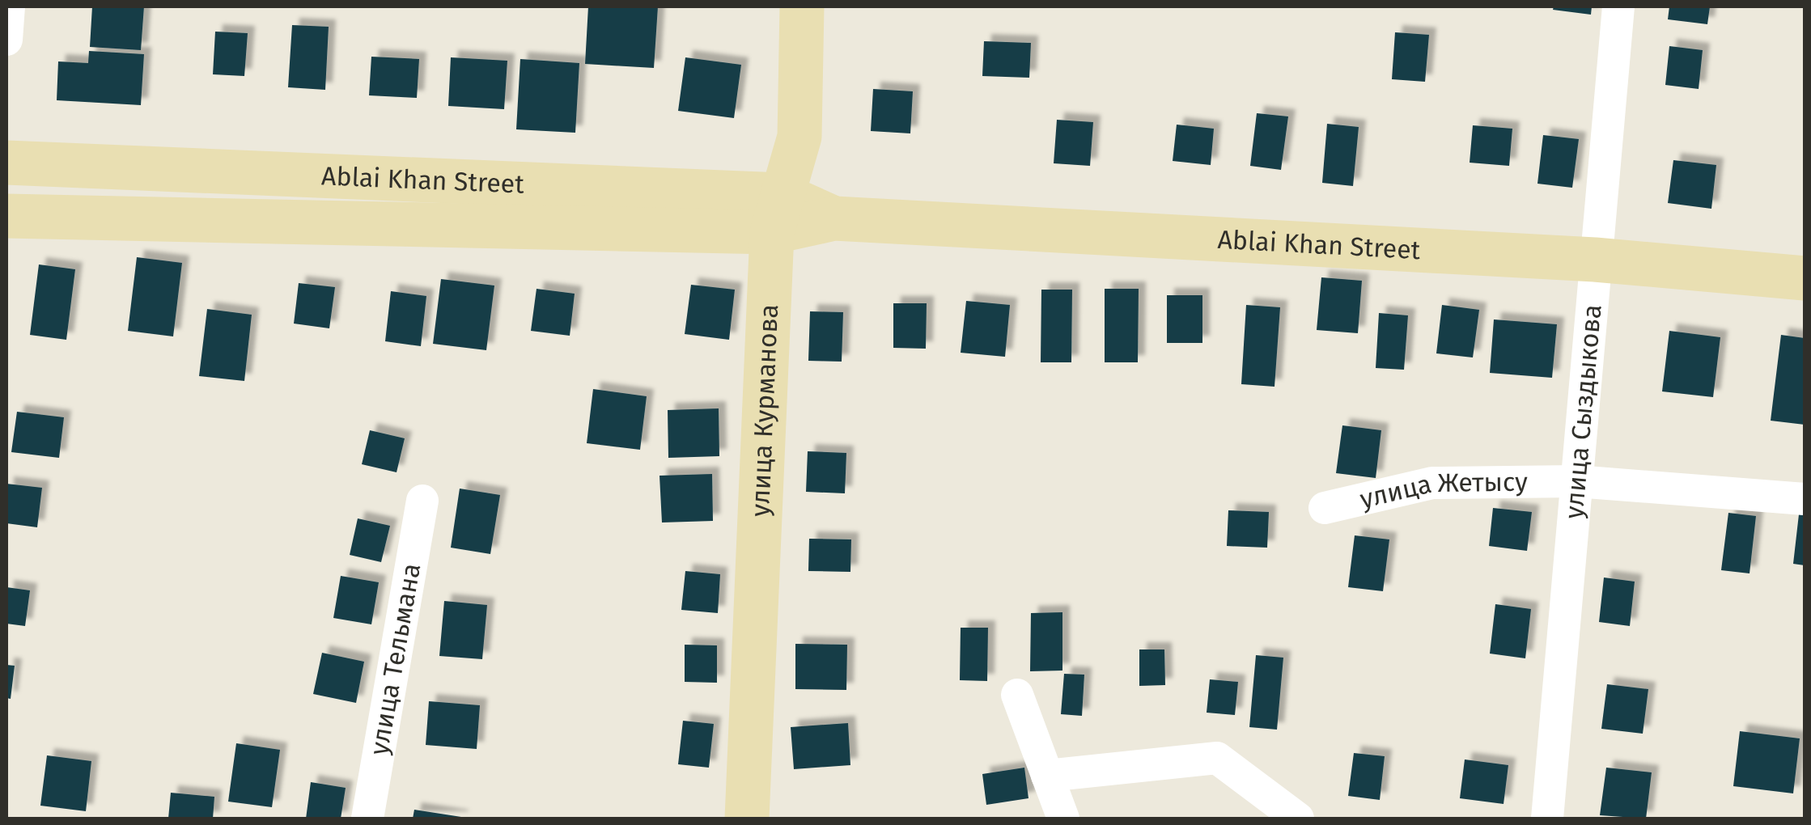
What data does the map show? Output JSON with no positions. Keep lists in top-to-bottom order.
{
  "streets": {
    "street": [
      "Ablai Khan Street",
      "улица Курманова",
      "улица Сыздыкова",
      "улица Жетысу",
      "улица Тельмана"
    ]
  },
  "crossings": [
    ["Ablai Khan Street", "улица Курманова"],
    ["Ablai Khan Street", "улица Сыздыкова"],
    ["улица Сыздыкова", "улица Жетысу"]
  ]
}
